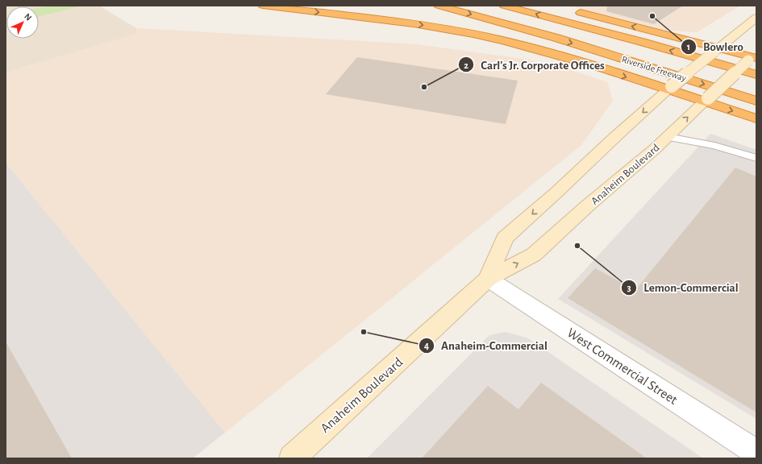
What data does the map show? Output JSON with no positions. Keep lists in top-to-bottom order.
{
  "streets": {
    "highway": ["Riverside Freeway"],
    "street": ["Anaheim Boulevard", "West Commercial Street"]
  },
  "crossings": [
    ["Anaheim Boulevard", "West Commercial Street"]
  ],
  "places": [
    "Bowlero",
    "Carl's Jr. Corporate Offices",
    "Lemon-Commercial",
    "Anaheim-Commercial"
  ],
  "north": "top right"
}
